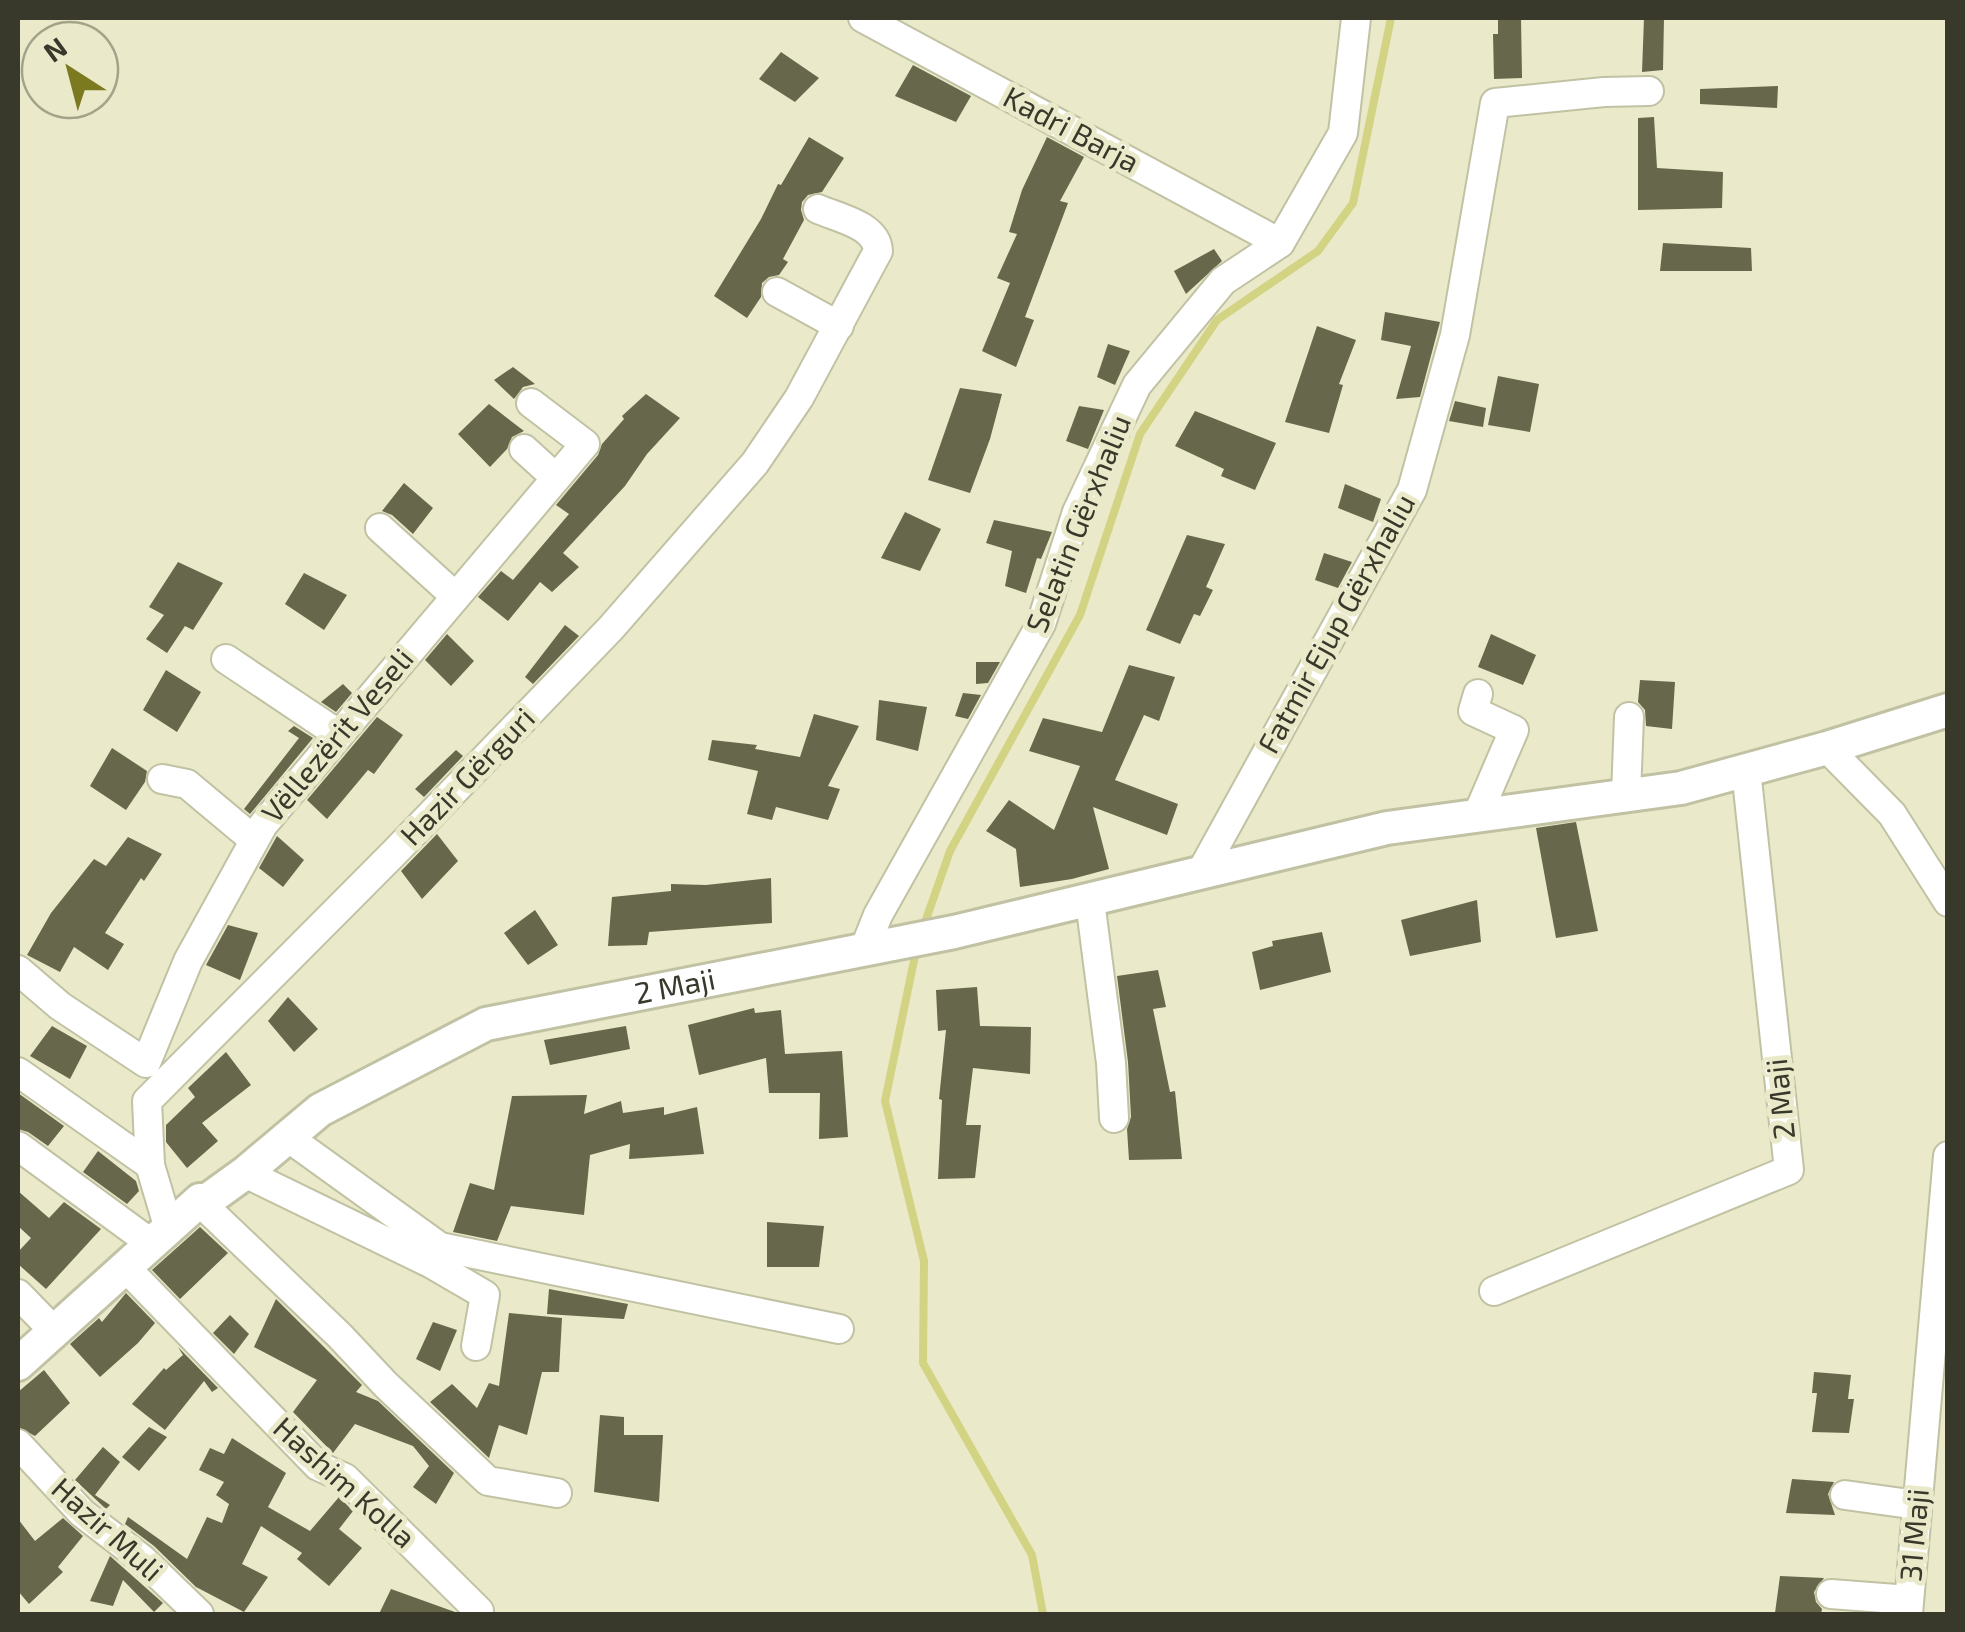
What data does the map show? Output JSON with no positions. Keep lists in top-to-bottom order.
{
  "streets": {
    "street": [
      "Kadri Barja",
      "Selatin Gërxhaliu",
      "Fatmir Ejup Gërxhaliu",
      "Vëllezërit Veseli",
      "Hazir Gërguri",
      "2 Maji",
      "Hashim Kolla",
      "Hazir Muli",
      "31 Maji"
    ]
  },
  "crossings": [
    ["Kadri Barja", "Selatin Gërxhaliu"],
    ["Selatin Gërxhaliu", "2 Maji"],
    ["Fatmir Ejup Gërxhaliu", "2 Maji"],
    ["Vëllezërit Veseli", "Hazir Gërguri"],
    ["2 Maji", "Hashim Kolla"]
  ],
  "north": "top left"
}
